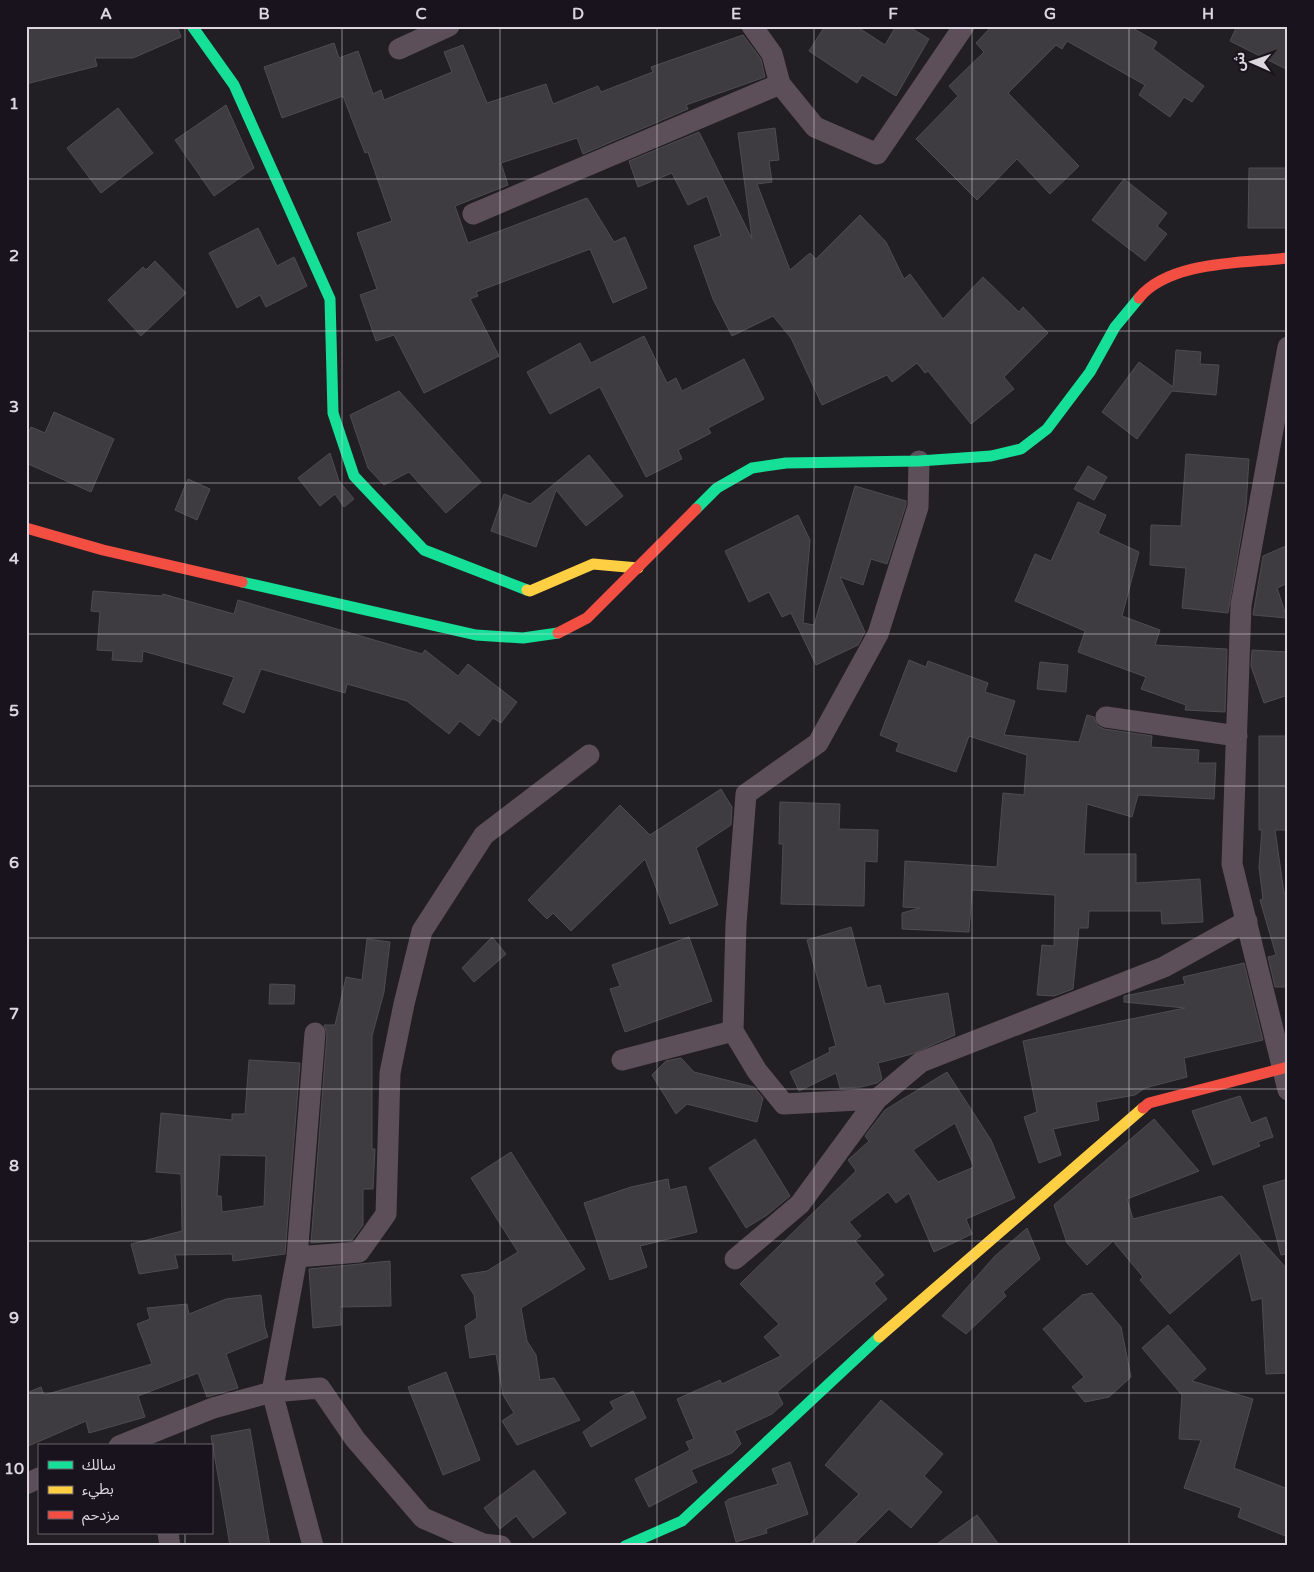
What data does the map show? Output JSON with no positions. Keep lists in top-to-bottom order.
{
  "legend": ["سالك", "بطيء", "مزدحم"],
  "north": "left",
  "grid": {
    "columns": [
      "A",
      "B",
      "C",
      "D",
      "E",
      "F",
      "G",
      "H"
    ],
    "rows": [
      "1",
      "2",
      "3",
      "4",
      "5",
      "6",
      "7",
      "8",
      "9",
      "10"
    ]
  }
}
